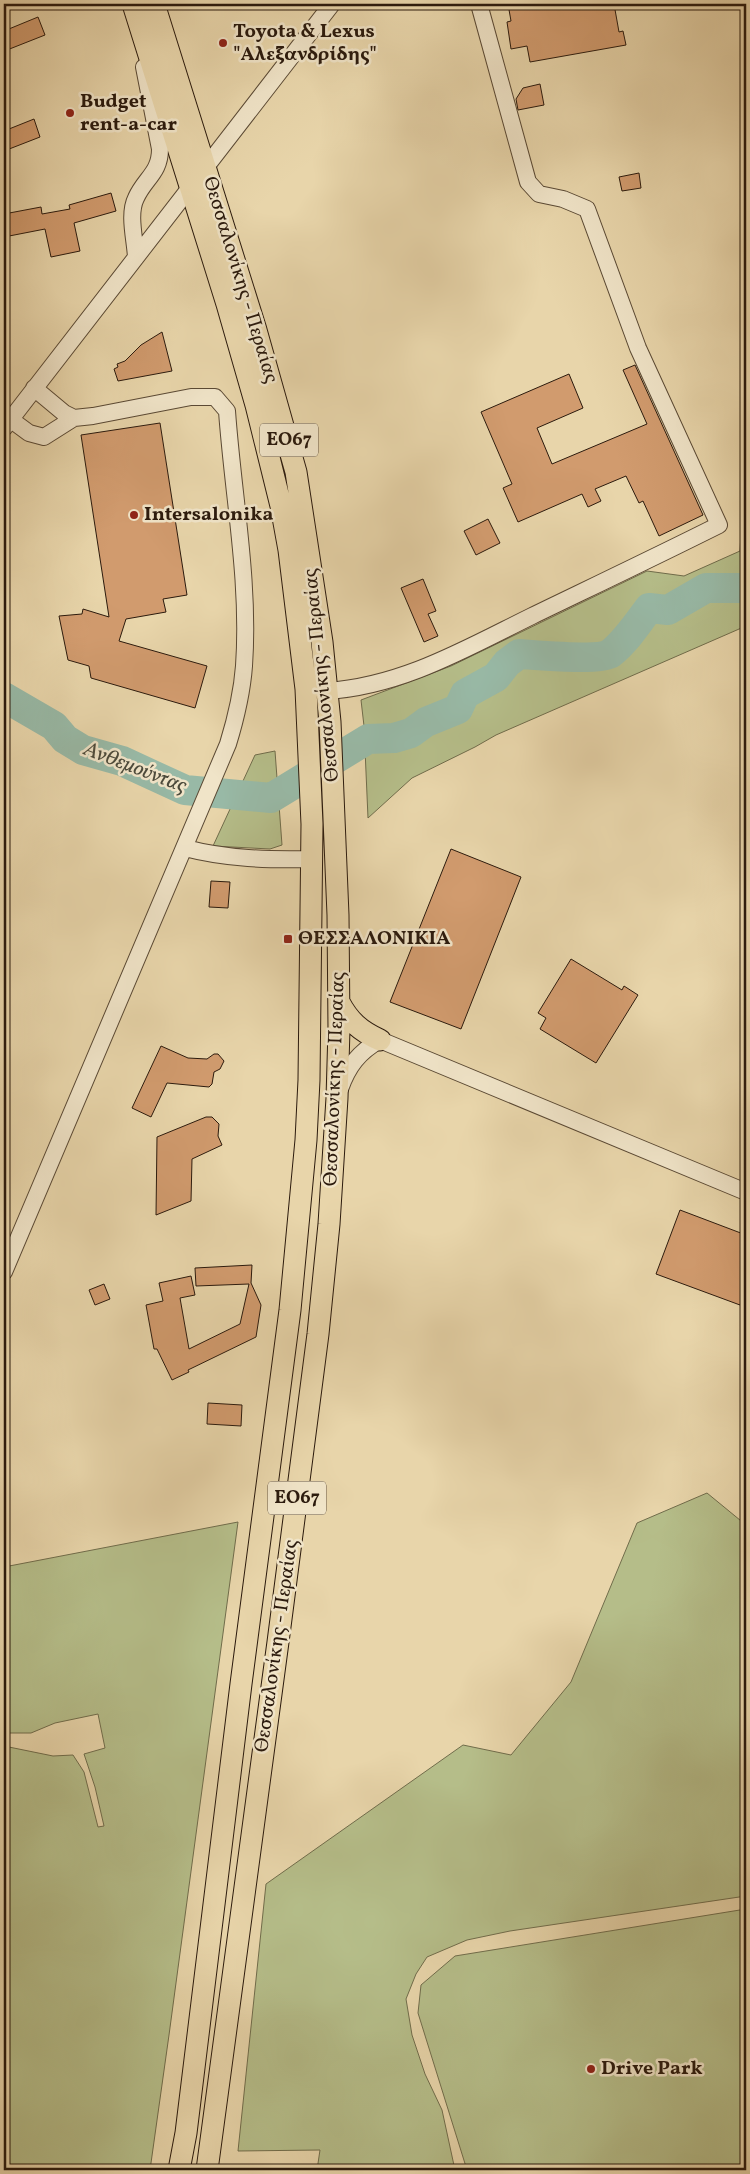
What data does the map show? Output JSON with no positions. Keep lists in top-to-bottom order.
{
  "streets": {
    "main road": ["Θεσσαλονίκης - Περαίας", "ΕΟ67"]
  },
  "water": ["Ανθεμούντας"],
  "places": {
    "other": [
      "Toyota & Lexus \"Αλεξανδρίδης\"",
      "Budget rent-a-car",
      "Intersalonika",
      "Drive Park"
    ],
    "transit": ["ΘΕΣΣΑΛΟΝΙΚΙΑ"]
  }
}
